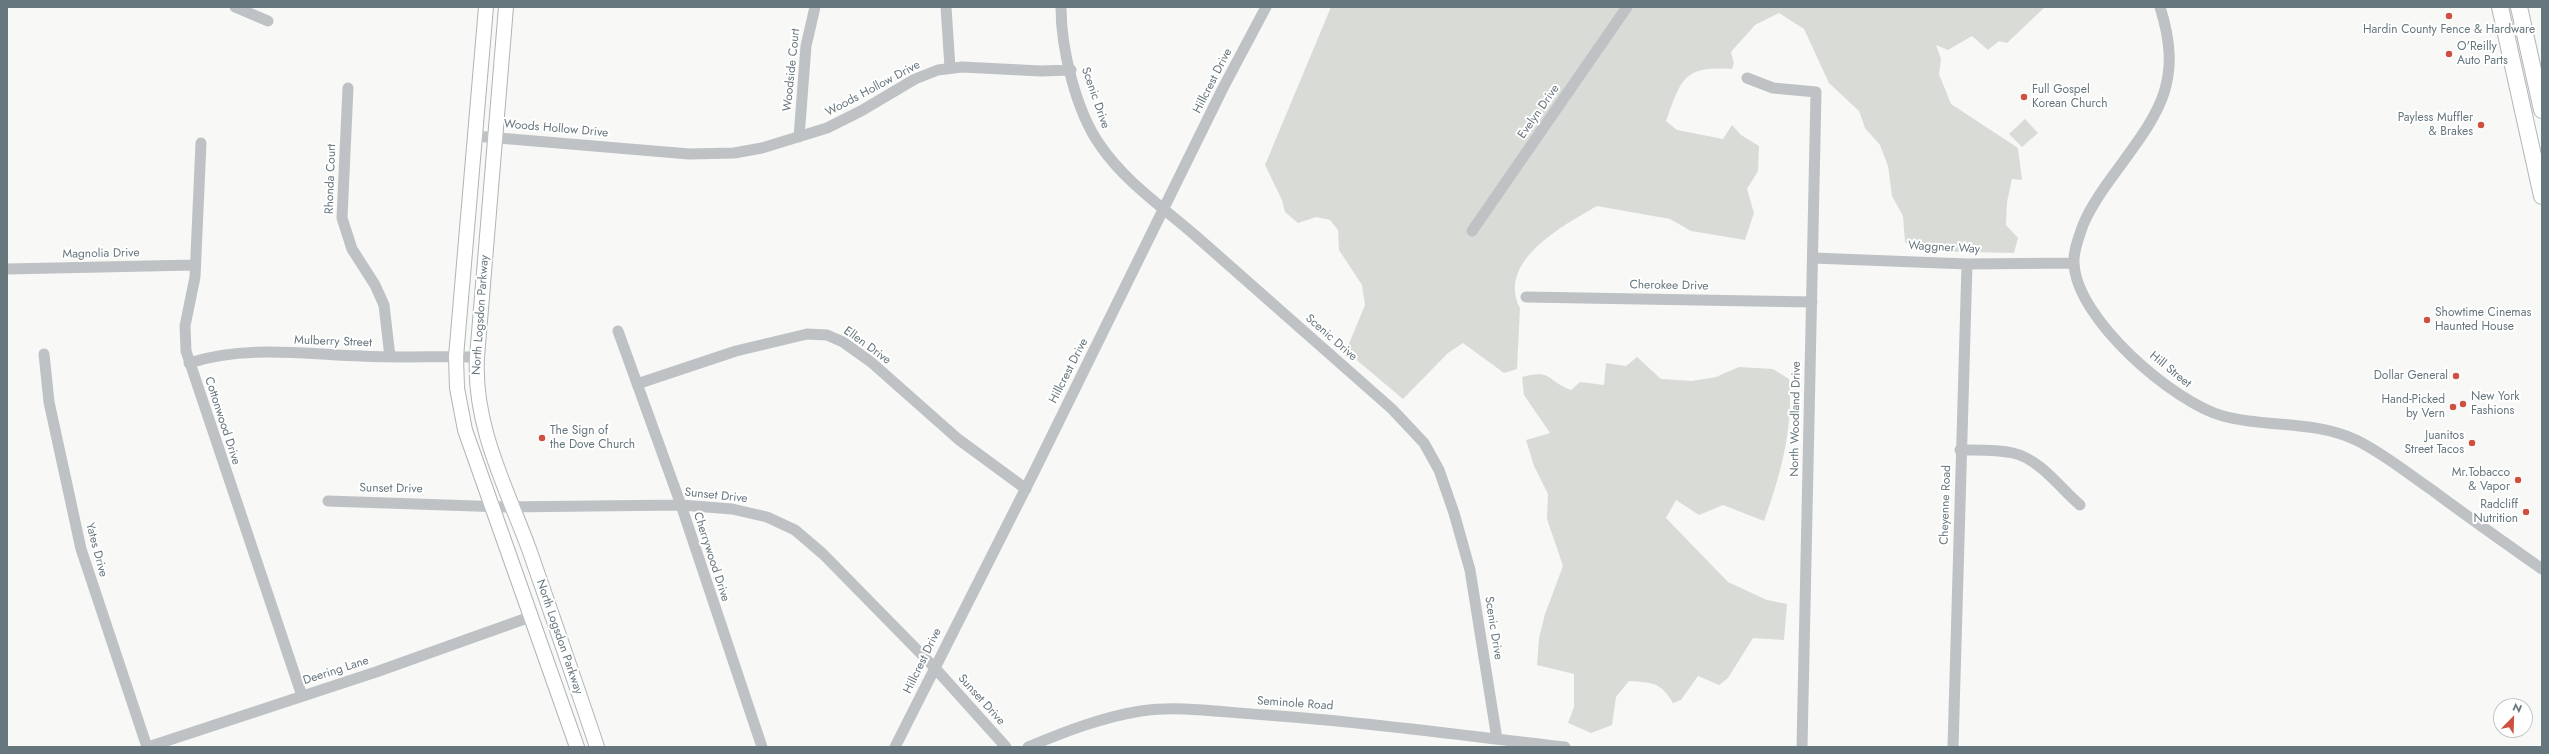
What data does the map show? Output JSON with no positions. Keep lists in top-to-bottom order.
{
  "streets": {
    "main road": ["North Logsdon Parkway"],
    "street": [
      "Woodside Court",
      "Hillcrest Drive",
      "Woods Hollow Drive",
      "Scenic Drive",
      "Evelyn Drive",
      "Rhonda Court",
      "Waggner Way",
      "Magnolia Drive",
      "Cherokee Drive",
      "Mulberry Street",
      "Ellen Drive",
      "Hill Street",
      "North Woodland Drive",
      "Cottonwood Drive",
      "Sunset Drive",
      "Cheyenne Road",
      "Yates Drive",
      "Cherrywood Drive",
      "Deering Lane",
      "Seminole Road"
    ]
  },
  "crossings": [
    ["Woodside Court", "Woods Hollow Drive"],
    ["Hillcrest Drive", "Scenic Drive"],
    ["Hillcrest Drive", "Ellen Drive"],
    ["Hillcrest Drive", "Sunset Drive"],
    ["Woods Hollow Drive", "Scenic Drive"],
    ["Woods Hollow Drive", "North Logsdon Parkway"],
    ["Scenic Drive", "Seminole Road"],
    ["Rhonda Court", "Mulberry Street"],
    ["Waggner Way", "Hill Street"],
    ["Waggner Way", "North Woodland Drive"],
    ["Waggner Way", "Cheyenne Road"],
    ["Magnolia Drive", "Cottonwood Drive"],
    ["Cherokee Drive", "North Woodland Drive"],
    ["North Logsdon Parkway", "Mulberry Street"],
    ["North Logsdon Parkway", "Sunset Drive"],
    ["North Logsdon Parkway", "Deering Lane"],
    ["Mulberry Street", "Cottonwood Drive"],
    ["Ellen Drive", "Cherrywood Drive"],
    ["Cottonwood Drive", "Deering Lane"],
    ["Sunset Drive", "Cherrywood Drive"],
    ["Yates Drive", "Deering Lane"]
  ],
  "places": [
    "Hardin County Fence & Hardware",
    "O'Reilly Auto Parts",
    "Full Gospel Korean Church",
    "Payless Muffler & Brakes",
    "Showtime Cinemas Haunted House",
    "Dollar General",
    "New York Fashions",
    "Hand-Picked by Vern",
    "The Sign of the Dove Church",
    "Juanitos Street Tacos",
    "Mr.Tobacco & Vapor",
    "Radcliff Nutrition"
  ],
  "north": "top right"
}
